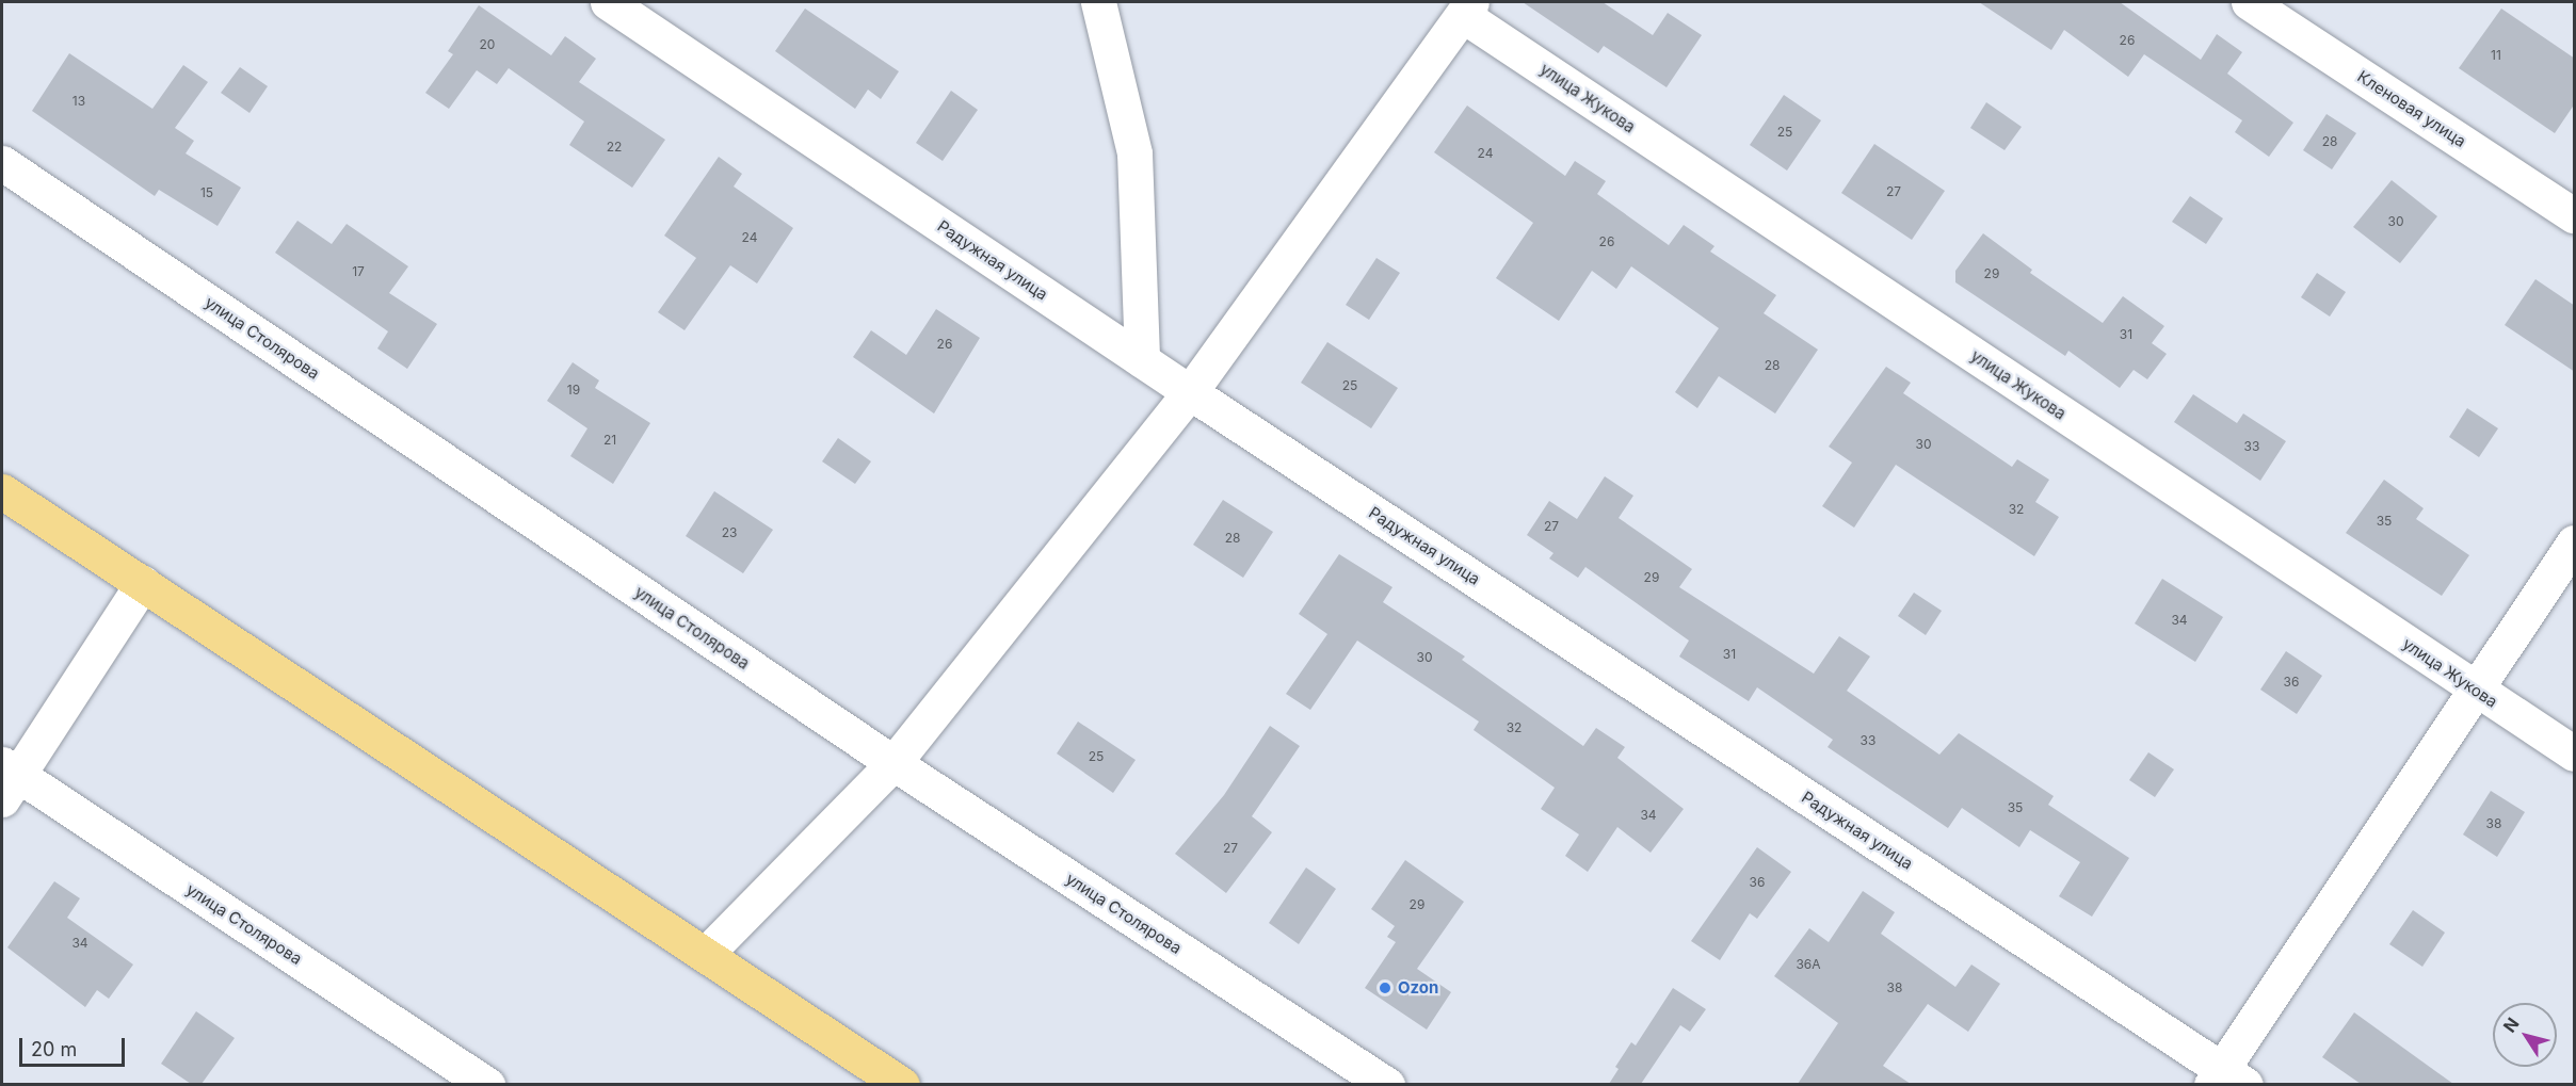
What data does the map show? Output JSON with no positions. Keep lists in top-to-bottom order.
{
  "streets": {
    "street": [
      "улица Жукова",
      "Кленовая улица",
      "Радужная улица",
      "улица Столярова"
    ]
  },
  "places": ["Ozon"],
  "house_numbers": [
    "26",
    "20",
    "11",
    "13",
    "25",
    "28",
    "22",
    "24",
    "27",
    "15",
    "30",
    "24",
    "26",
    "17",
    "29",
    "31",
    "26",
    "28",
    "25",
    "19",
    "21",
    "30",
    "33",
    "32",
    "35",
    "27",
    "23",
    "28",
    "29",
    "34",
    "31",
    "30",
    "36",
    "32",
    "33",
    "25",
    "35",
    "34",
    "38",
    "27",
    "36",
    "29",
    "34",
    "36А",
    "38"
  ],
  "scale_bar": "20 m",
  "north": "top left"
}
